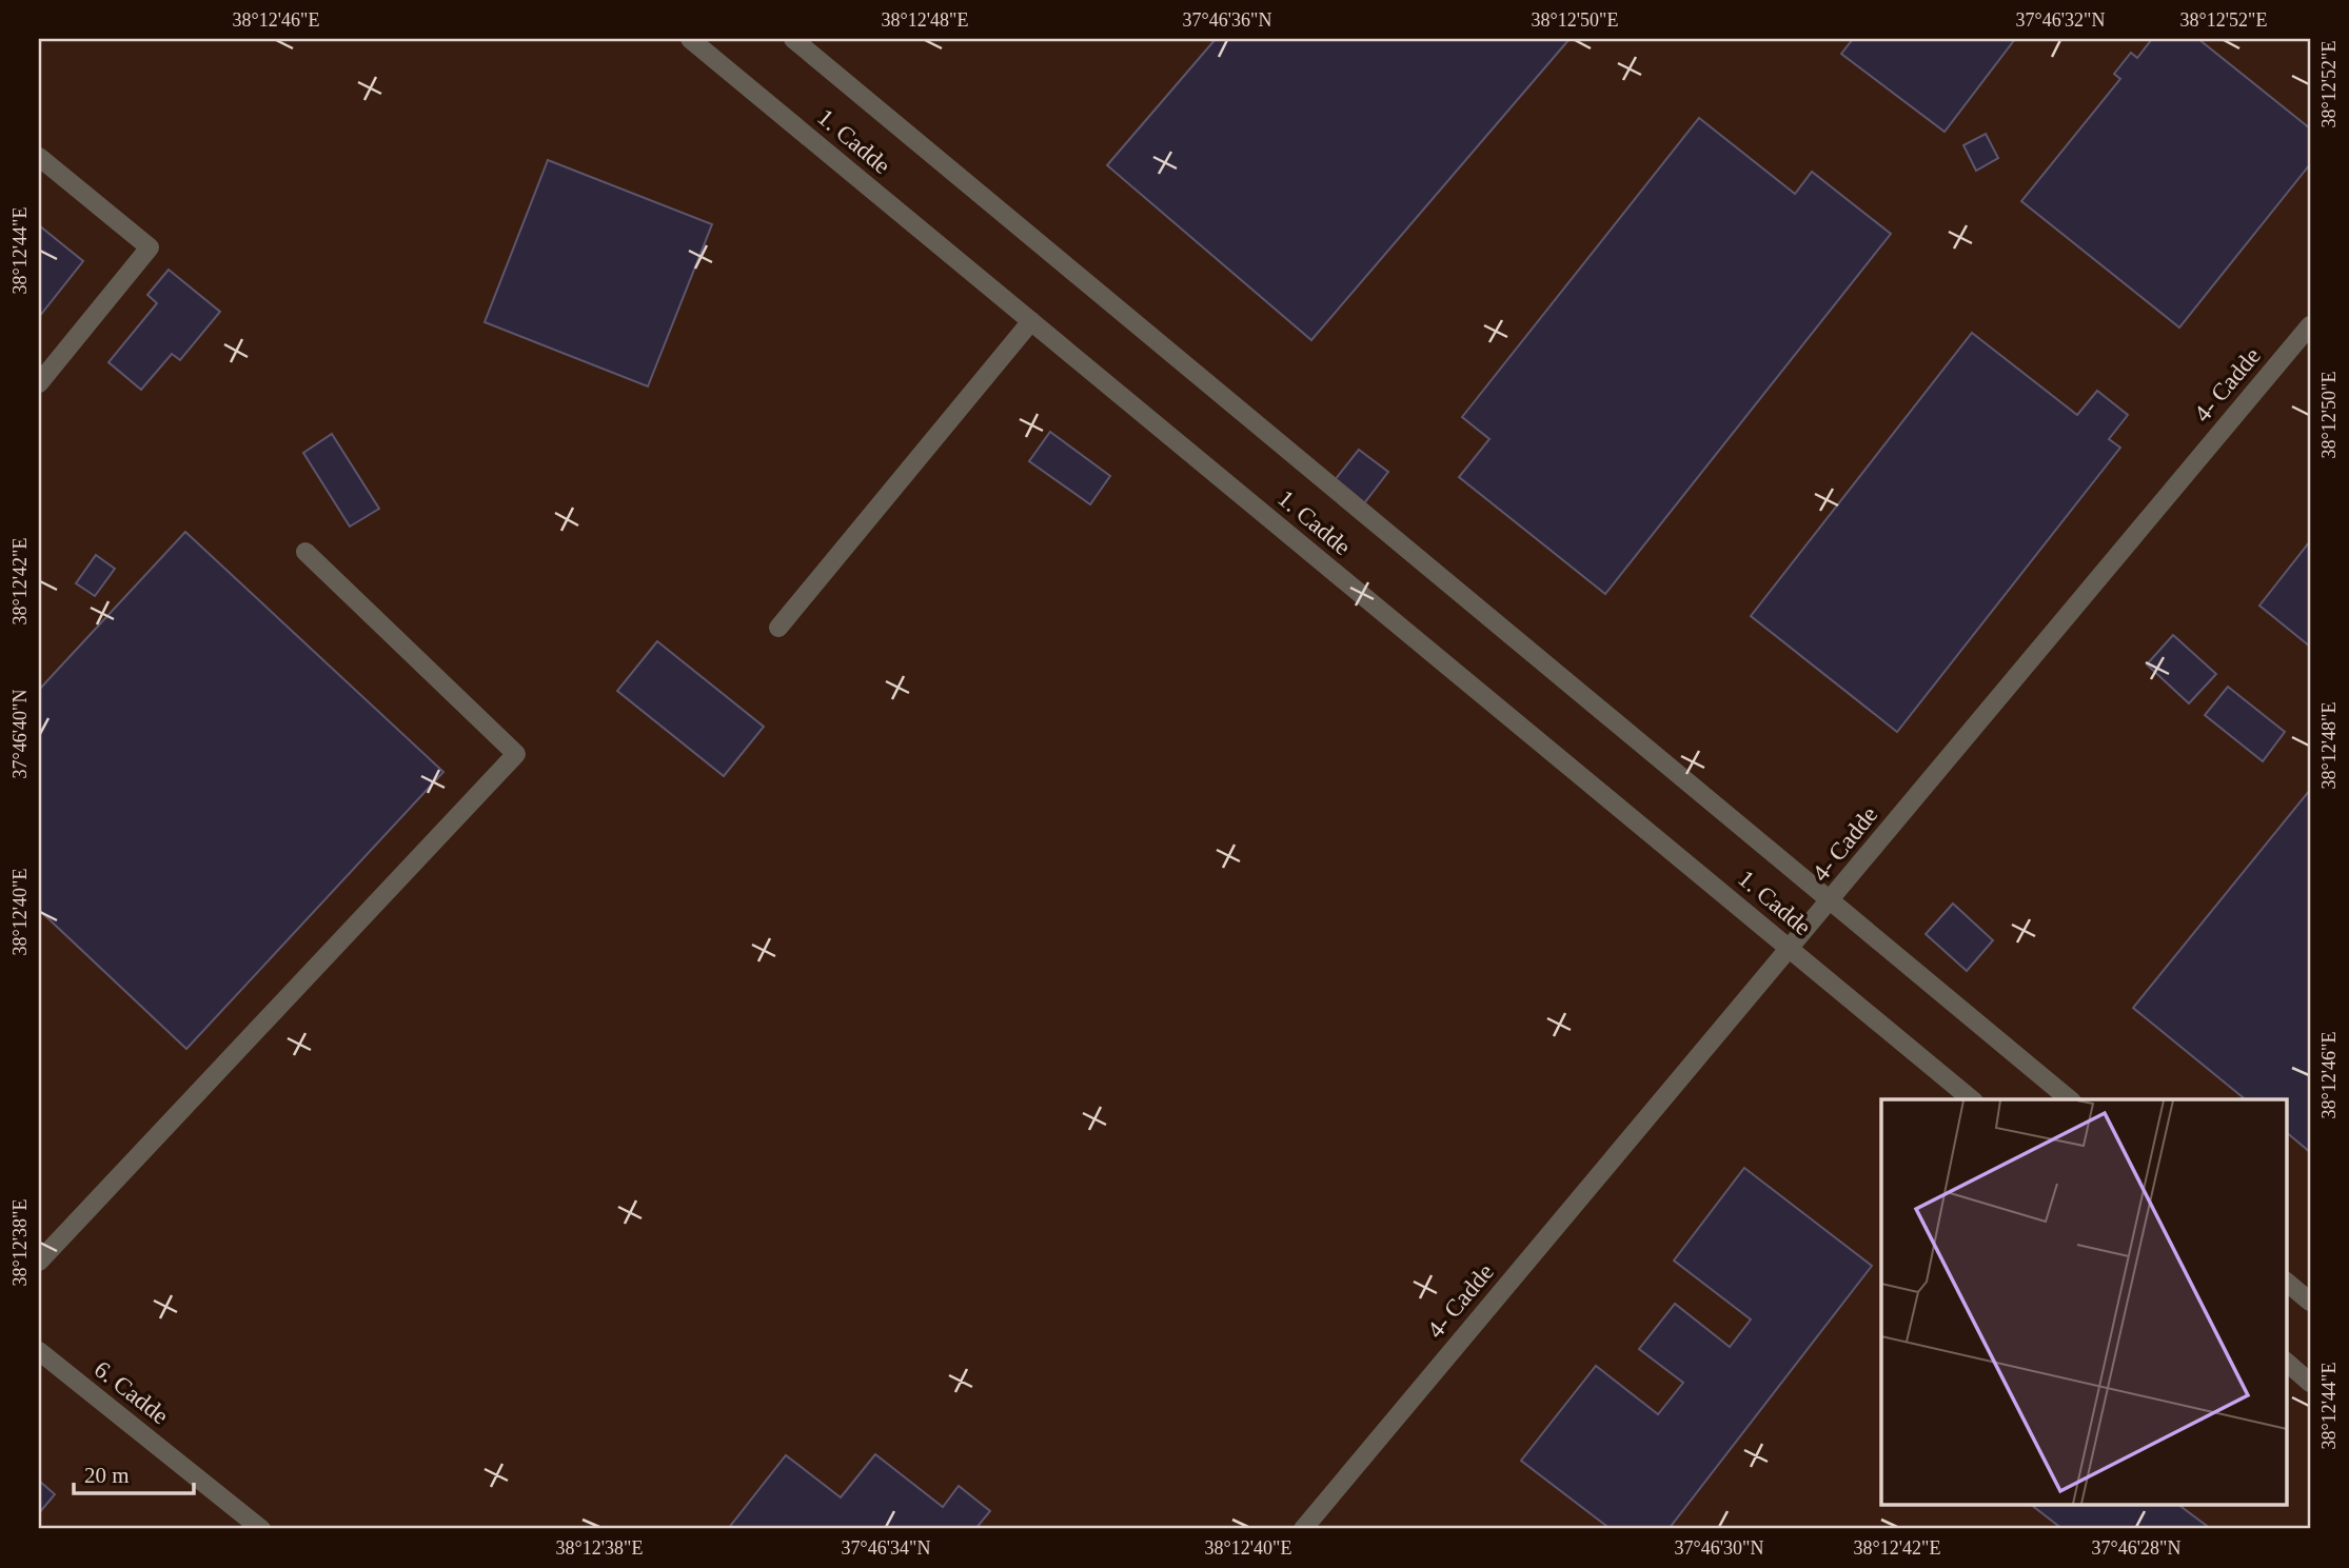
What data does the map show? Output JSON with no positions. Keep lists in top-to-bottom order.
{
  "streets": {
    "street": ["1. Cadde", "4- Cadde", "6. Cadde"]
  },
  "crossings": [
    ["1. Cadde", "4- Cadde"]
  ],
  "scale_bar": "20 m",
  "coordinates": [
    "38°12'46\"E",
    "38°12'48\"E",
    "37°46'36\"N",
    "38°12'50\"E",
    "37°46'32\"N",
    "38°12'52\"E",
    "38°12'44\"E",
    "38°12'42\"E",
    "37°46'40\"N",
    "38°12'40\"E",
    "38°12'38\"E",
    "37°46'34\"N",
    "37°46'30\"N",
    "37°46'28\"N"
  ]
}
